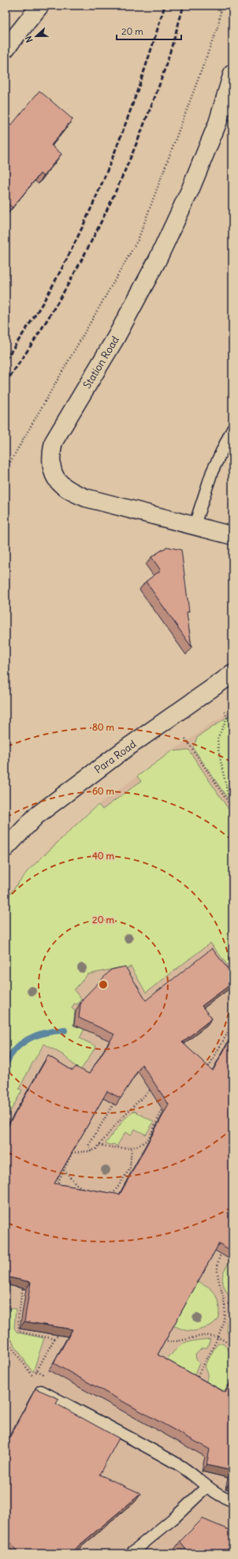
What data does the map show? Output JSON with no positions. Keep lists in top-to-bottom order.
{
  "streets": {
    "street": ["Station Road", "Para Road"]
  },
  "scale_bar": "20 m",
  "north": "left",
  "rings": [
    "80 m",
    "60 m",
    "40 m",
    "20 m"
  ]
}
